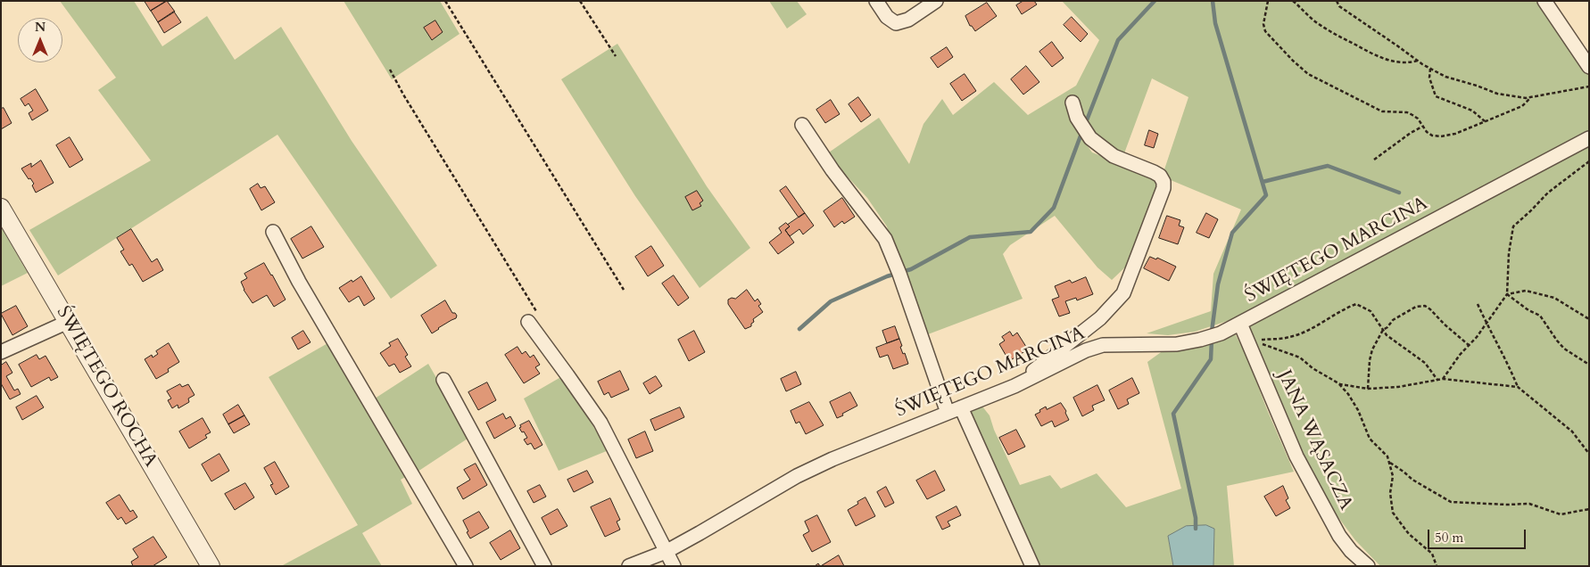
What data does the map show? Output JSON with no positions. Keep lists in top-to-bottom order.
{
  "streets": {
    "street": ["ŚWIĘTEGO MARCINA", "ŚWIĘTEGO ROCHA", "JANA WĄSACZA"]
  },
  "crossings": [
    ["ŚWIĘTEGO MARCINA", "JANA WĄSACZA"]
  ],
  "scale_bar": "50 m",
  "north": "top"
}
